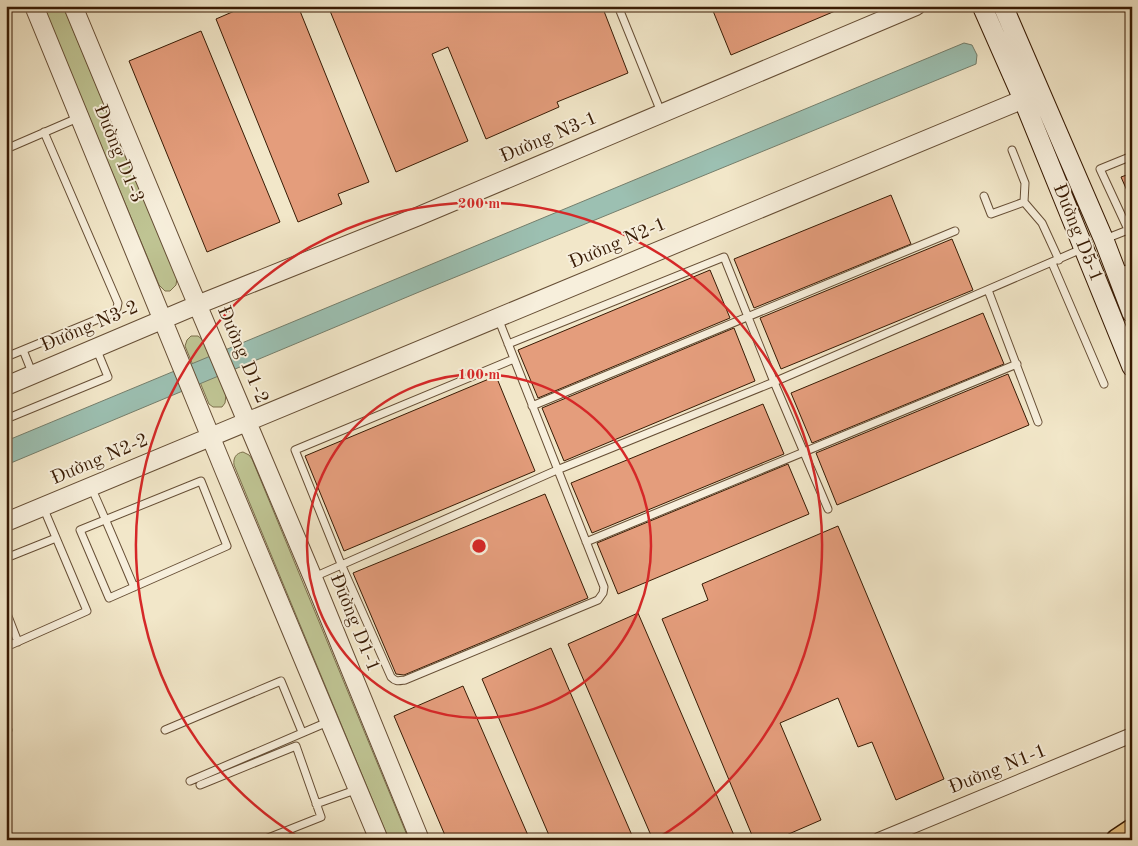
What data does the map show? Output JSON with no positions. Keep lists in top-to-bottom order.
{
  "streets": {
    "main road": ["Đường D5-1"],
    "street": [
      "Đường N3-1",
      "Đường D1-3",
      "Đường N2-1",
      "Đường N3-2",
      "Đường D1-2",
      "Đường N2-2",
      "Đường D1-1",
      "Đường N1-1"
    ]
  },
  "crossings": [
    ["Đường N3-1", "Đường D1-3"],
    ["Đường N3-1", "Đường N3-2"],
    ["Đường N3-1", "Đường D1-2"],
    ["Đường D1-3", "Đường N3-2"],
    ["Đường D1-3", "Đường D1-2"],
    ["Đường D5-1", "Đường N2-1"],
    ["Đường N2-1", "Đường D1-2"],
    ["Đường N2-1", "Đường N2-2"],
    ["Đường N2-1", "Đường D1-1"],
    ["Đường D1-2", "Đường D1-1"]
  ],
  "rings": ["200 m", "100 m"]
}
